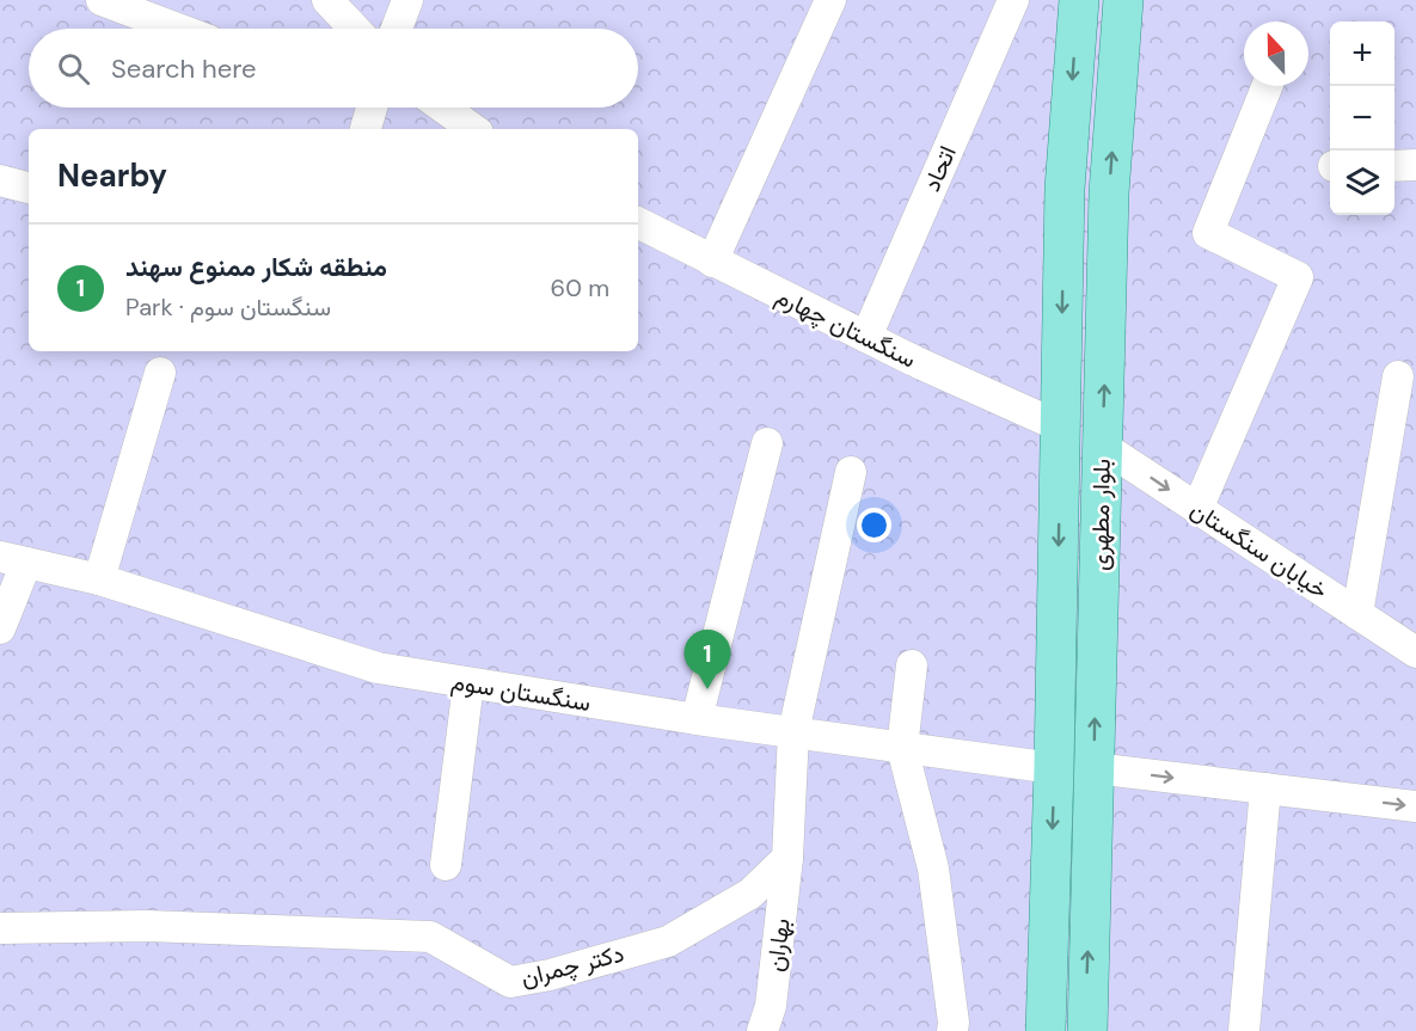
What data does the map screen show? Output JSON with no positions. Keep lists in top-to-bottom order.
{
  "streets": {
    "main road": ["بلوار مطهری"],
    "street": [
      "اتحاد",
      "سنگستان چهارم",
      "خیابان سنگستان",
      "سنگستان سوم",
      "بهاران",
      "دکتر چمران"
    ]
  },
  "crossings": [
    ["اتحاد", "سنگستان چهارم"],
    ["سنگستان چهارم", "بلوار مطهری"],
    ["بلوار مطهری", "خیابان سنگستان"],
    ["بلوار مطهری", "سنگستان سوم"],
    ["بهاران", "دکتر چمران"]
  ],
  "north": "top",
  "page": {
    "map_buttons": ["+", "−"],
    "search": "Search here",
    "heading": "Nearby",
    "list": [
      {
        "mark": "1",
        "name": "منطقه شکار ممنوع سهند",
        "note": "Park · سنگستان سوم",
        "value": "60 m"
      }
    ],
    "pins": "1"
  }
}
